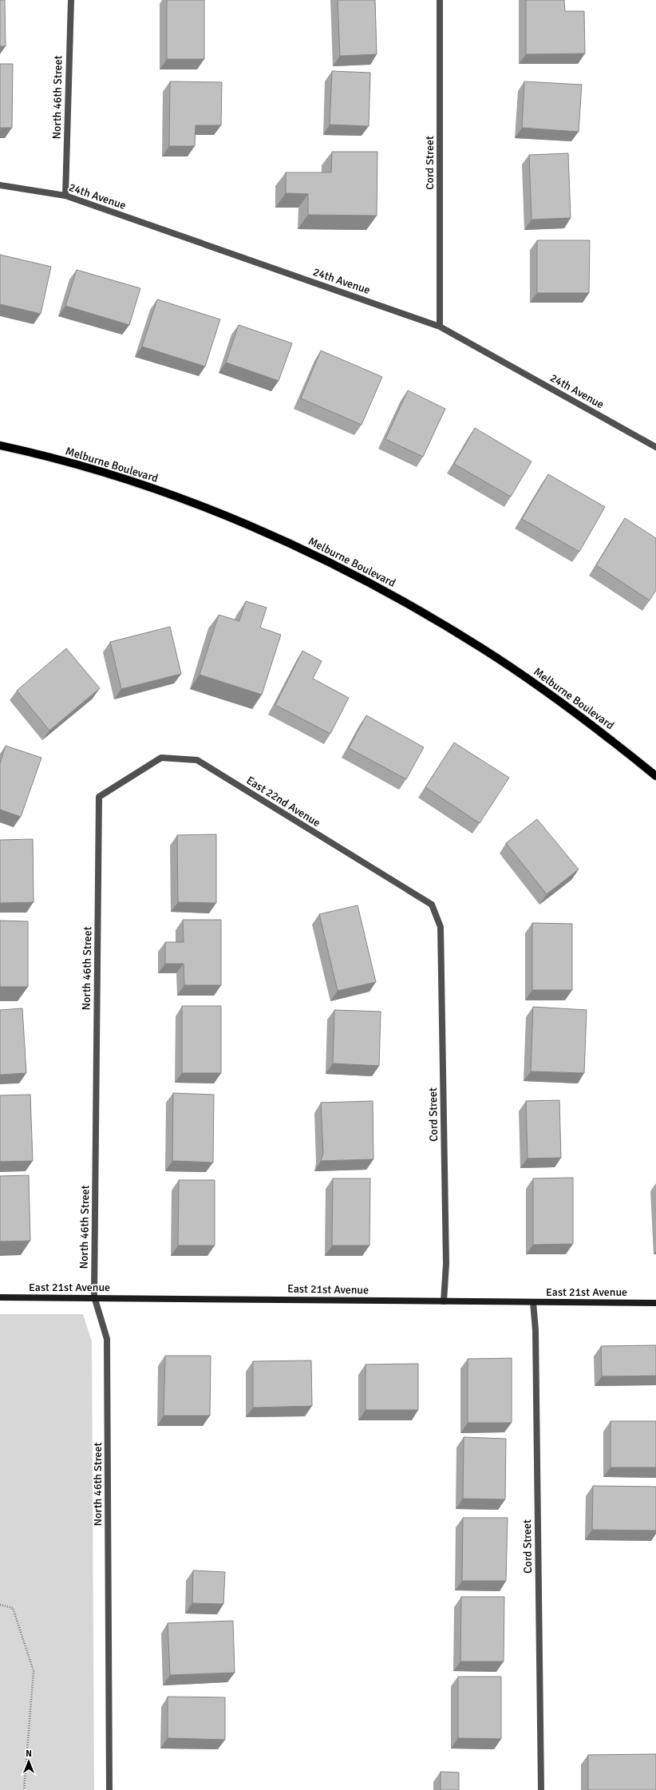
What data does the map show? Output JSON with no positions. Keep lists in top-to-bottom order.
{
  "streets": {
    "main road": ["Melburne Boulevard"],
    "street": [
      "North 46th Street",
      "Cord Street",
      "24th Avenue",
      "East 22nd Avenue",
      "East 21st Avenue"
    ]
  },
  "crossings": [
    ["North 46th Street", "24th Avenue"],
    ["North 46th Street", "East 22nd Avenue"],
    ["North 46th Street", "East 21st Avenue"],
    ["Cord Street", "24th Avenue"],
    ["Cord Street", "East 22nd Avenue"],
    ["Cord Street", "East 21st Avenue"]
  ],
  "north": "top"
}
